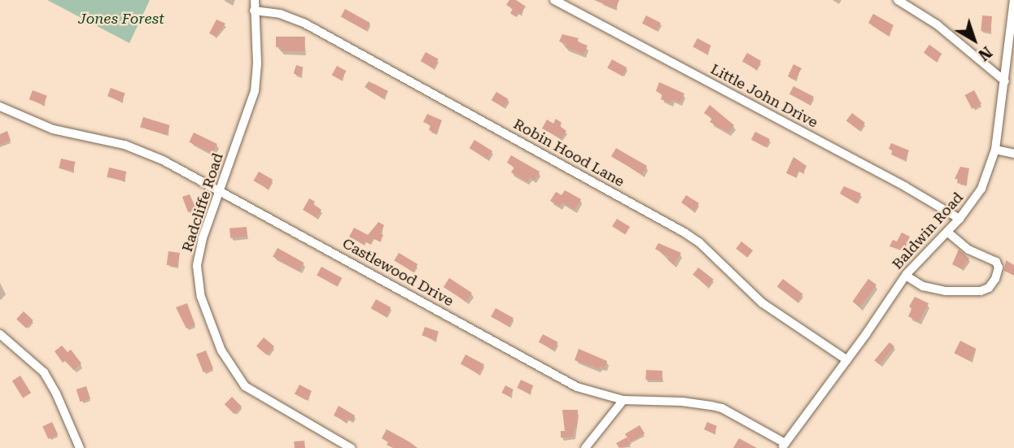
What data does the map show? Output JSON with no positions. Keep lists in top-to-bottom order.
{
  "streets": {
    "street": [
      "Little John Drive",
      "Robin Hood Lane",
      "Radcliffe Road",
      "Baldwin Road",
      "Castlewood Drive"
    ]
  },
  "crossings": [
    ["Little John Drive", "Baldwin Road"],
    ["Robin Hood Lane", "Radcliffe Road"],
    ["Robin Hood Lane", "Baldwin Road"],
    ["Radcliffe Road", "Castlewood Drive"],
    ["Baldwin Road", "Castlewood Drive"]
  ],
  "parks": ["Jones Forest"],
  "north": "bottom right"
}
